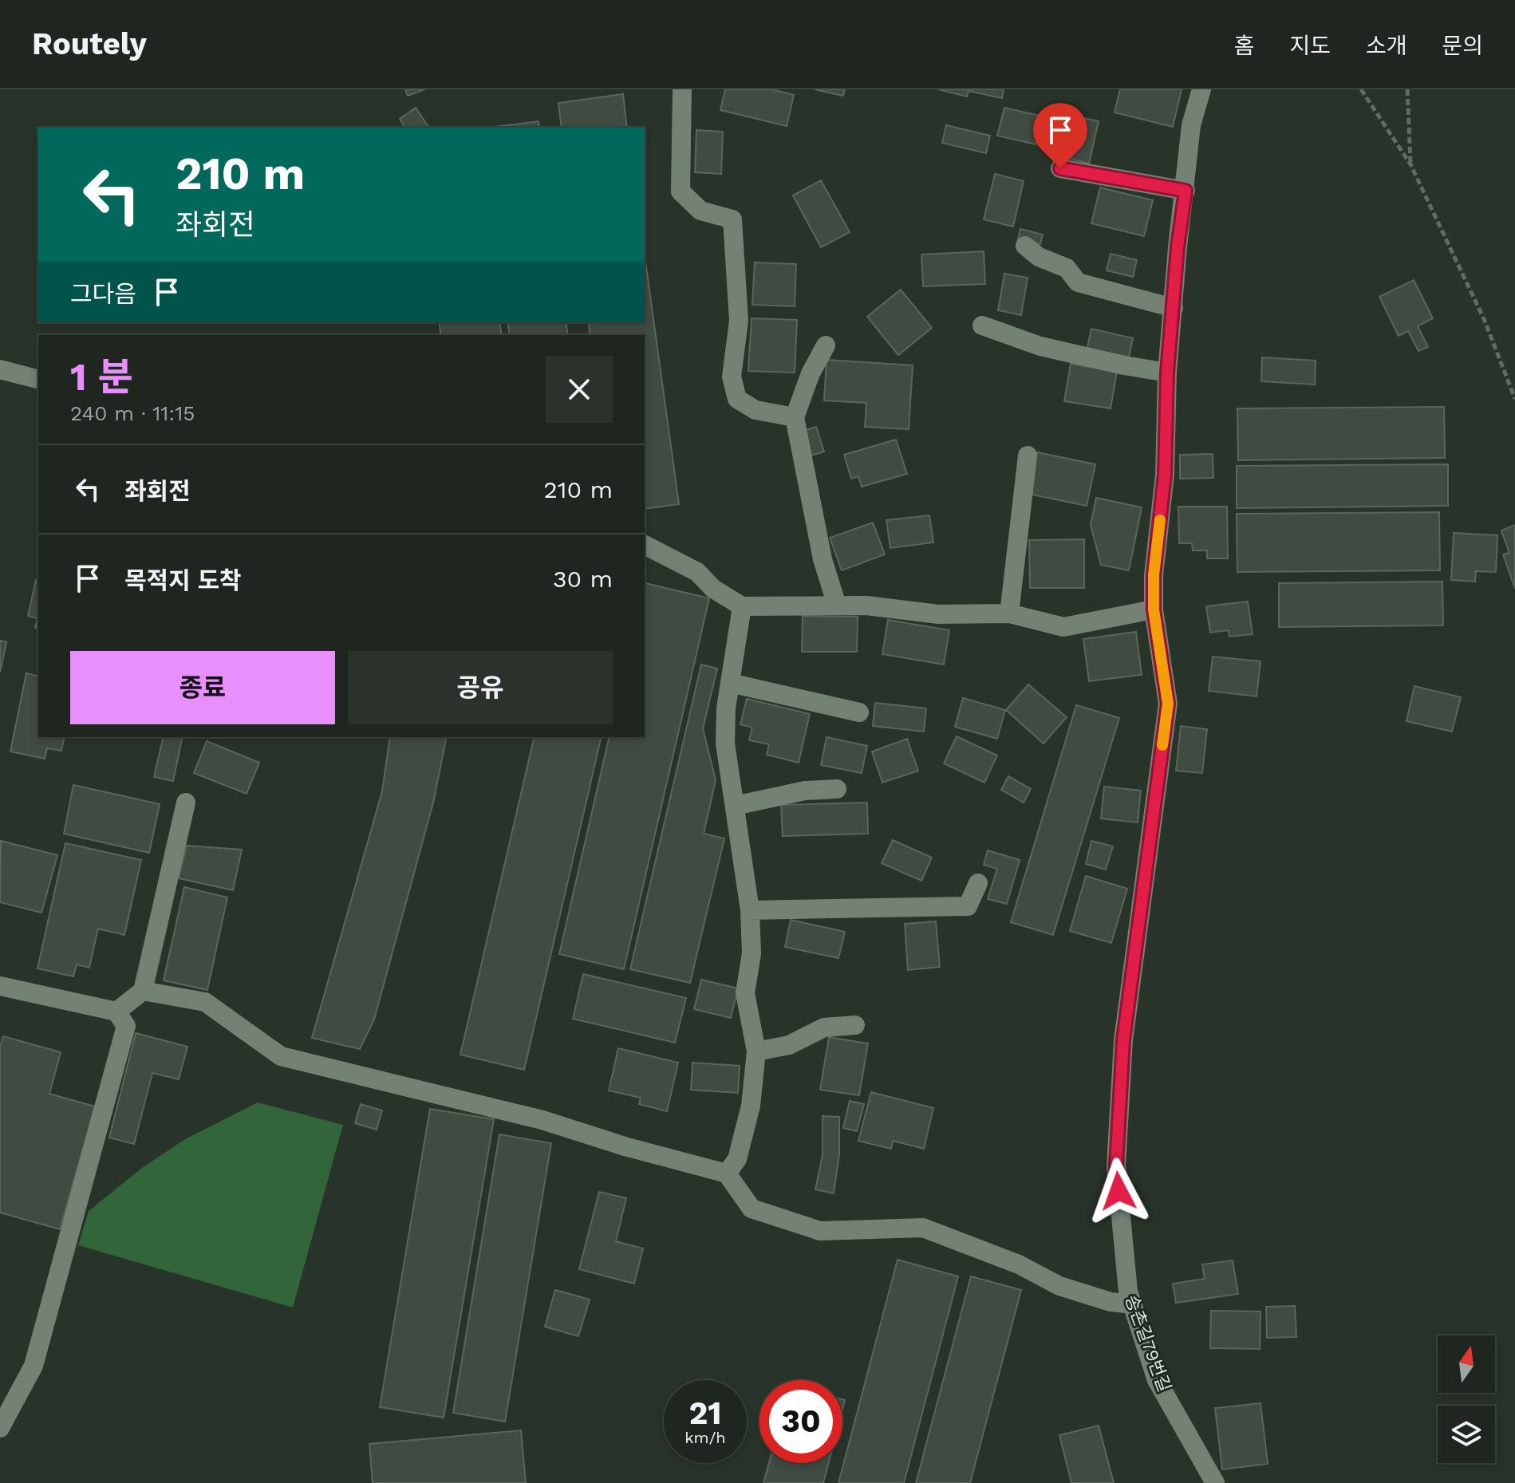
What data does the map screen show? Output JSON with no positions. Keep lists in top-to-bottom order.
{
  "streets": {
    "street": ["송촌길79번길"]
  },
  "north": "top",
  "page": {
    "header": "Routely",
    "nav": [
      "홈",
      "지도",
      "소개",
      "문의"
    ],
    "turn": ["210 m", "좌회전"],
    "then": "그다음",
    "heading": ["1 분", "240 m · 11:15"],
    "list": [
      {
        "name": "좌회전",
        "value": "210 m"
      },
      {
        "name": "목적지 도착",
        "value": "30 m"
      }
    ],
    "buttons": ["종료", "공유"],
    "speed": "21 km/h",
    "limit": "30"
  }
}
